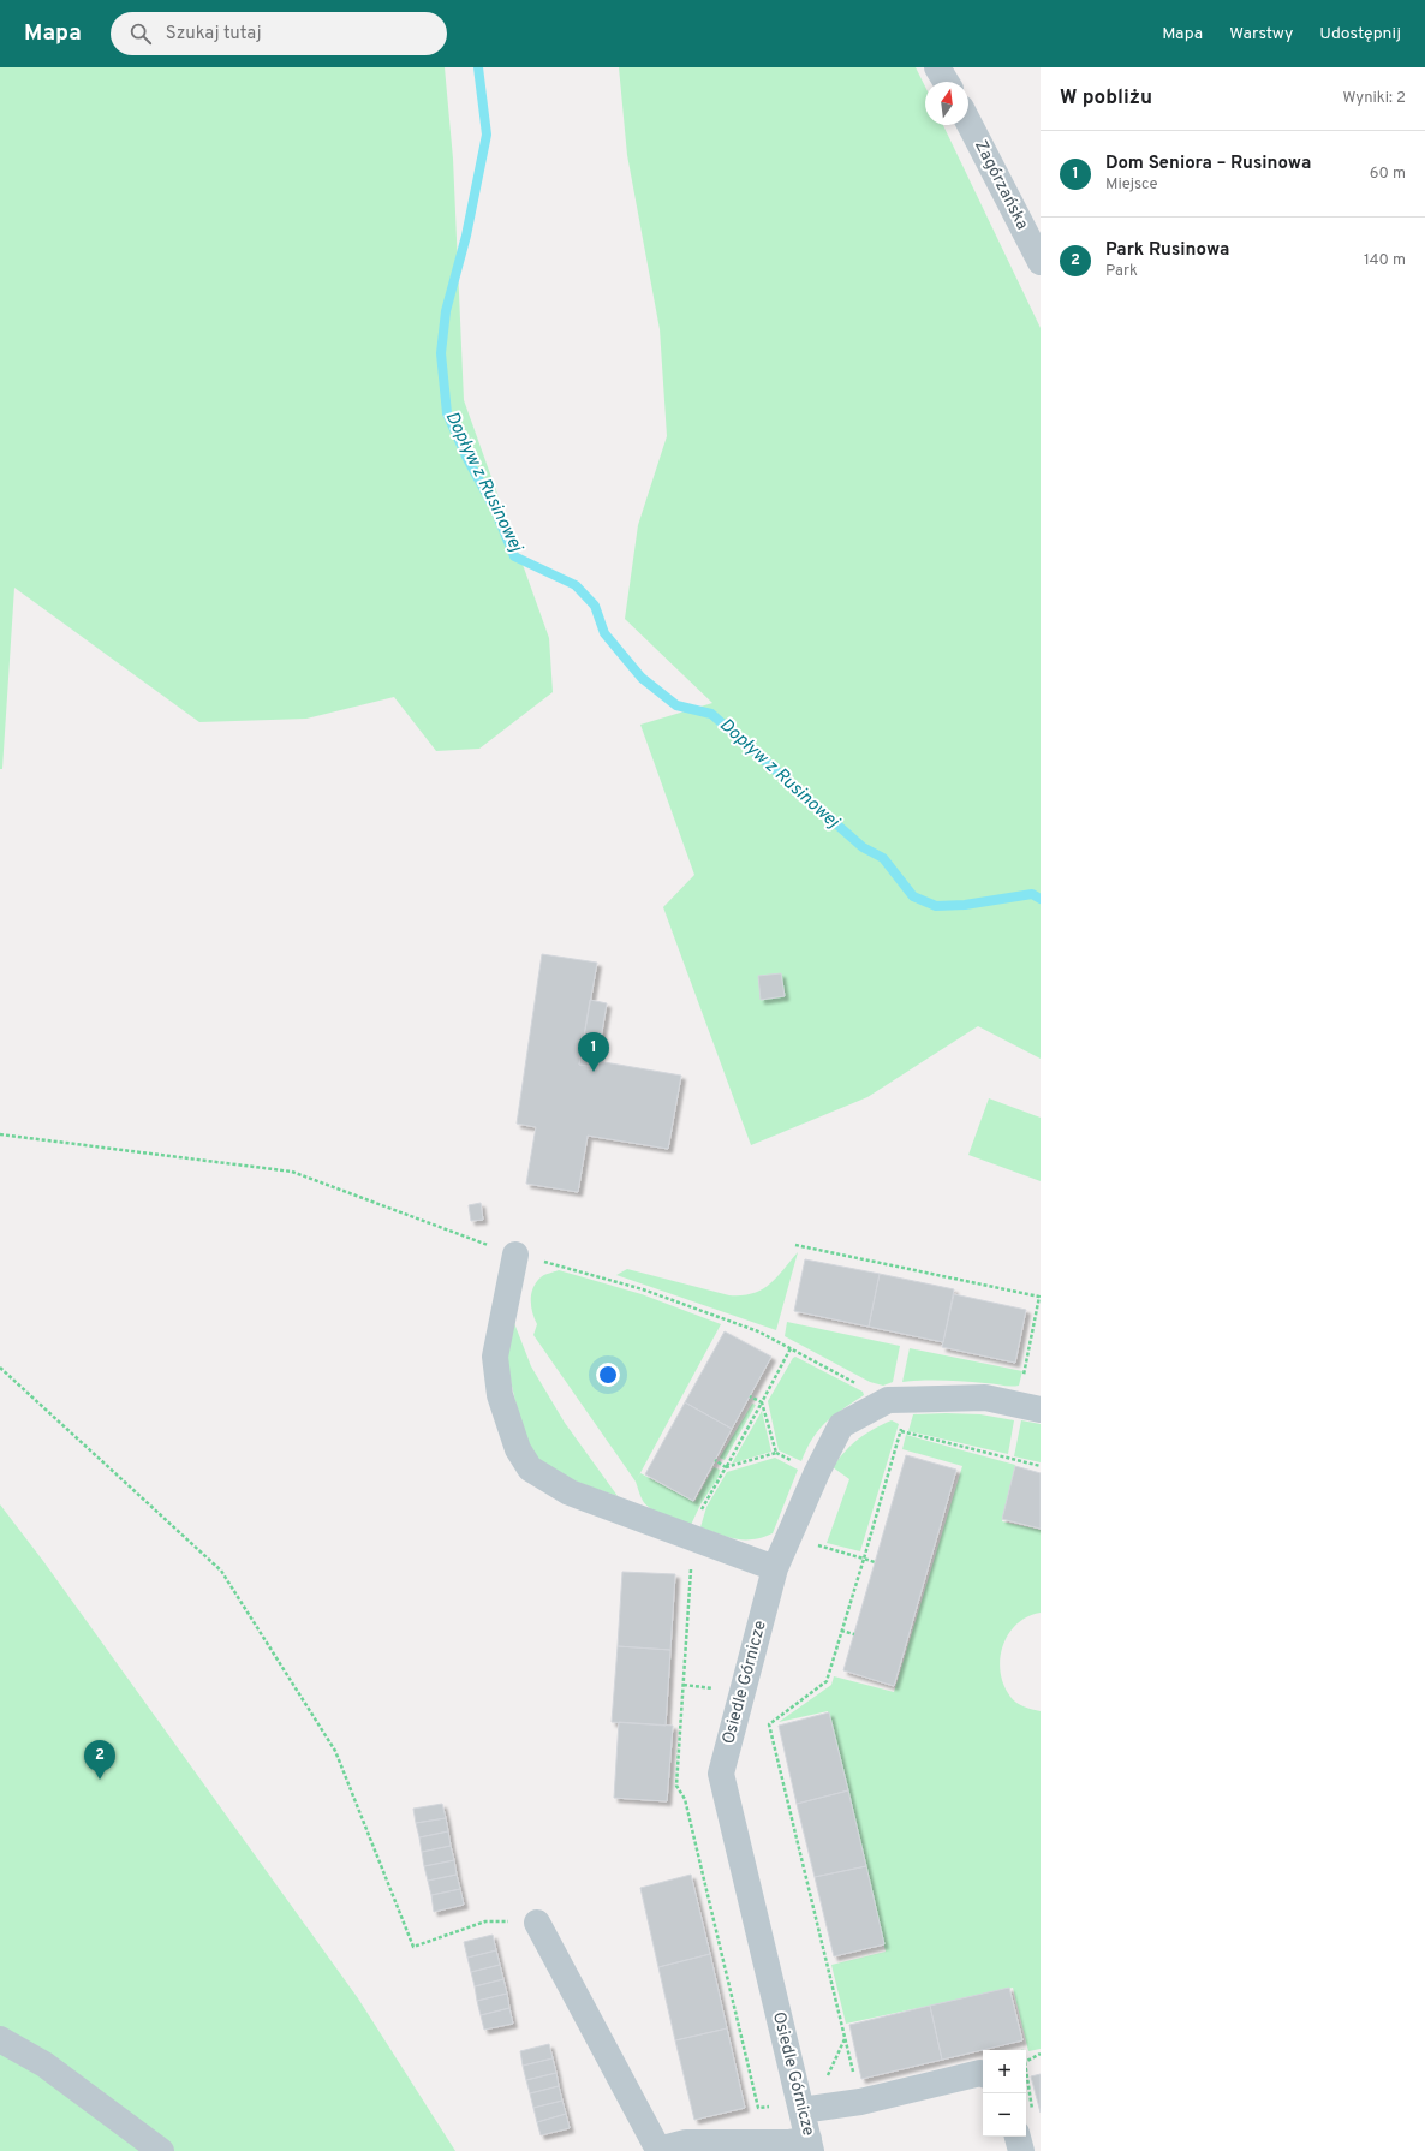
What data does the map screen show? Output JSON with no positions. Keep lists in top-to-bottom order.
{
  "streets": {
    "street": ["Zagórzańska", "Osiedle Górnicze"]
  },
  "water": ["Dopływ z Rusinowej"],
  "north": "top",
  "page": {
    "header": "Mapa",
    "search": "Szukaj tutaj",
    "nav": ["Mapa", "Warstwy", "Udostępnij"],
    "heading": ["W pobliżu", "Wyniki: 2"],
    "list": [
      {
        "mark": "1",
        "name": "Dom Seniora – Rusinowa",
        "note": "Miejsce",
        "value": "60 m"
      },
      {
        "mark": "2",
        "name": "Park Rusinowa",
        "note": "Park",
        "value": "140 m"
      }
    ],
    "pins": ["1", "2"],
    "map_buttons": ["+", "−"]
  }
}
